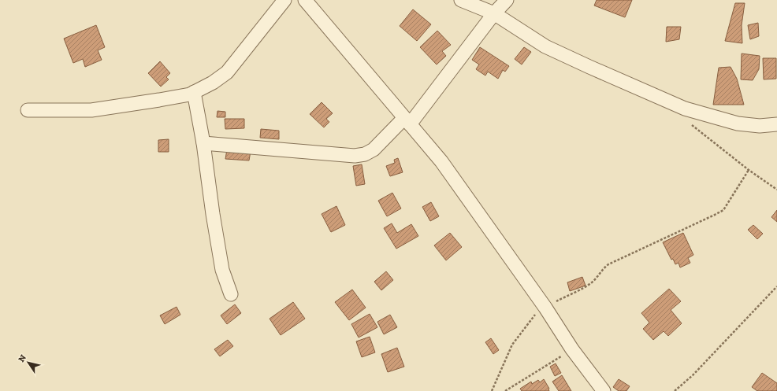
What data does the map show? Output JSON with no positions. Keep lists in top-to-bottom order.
{
  "north": "top left"
}
